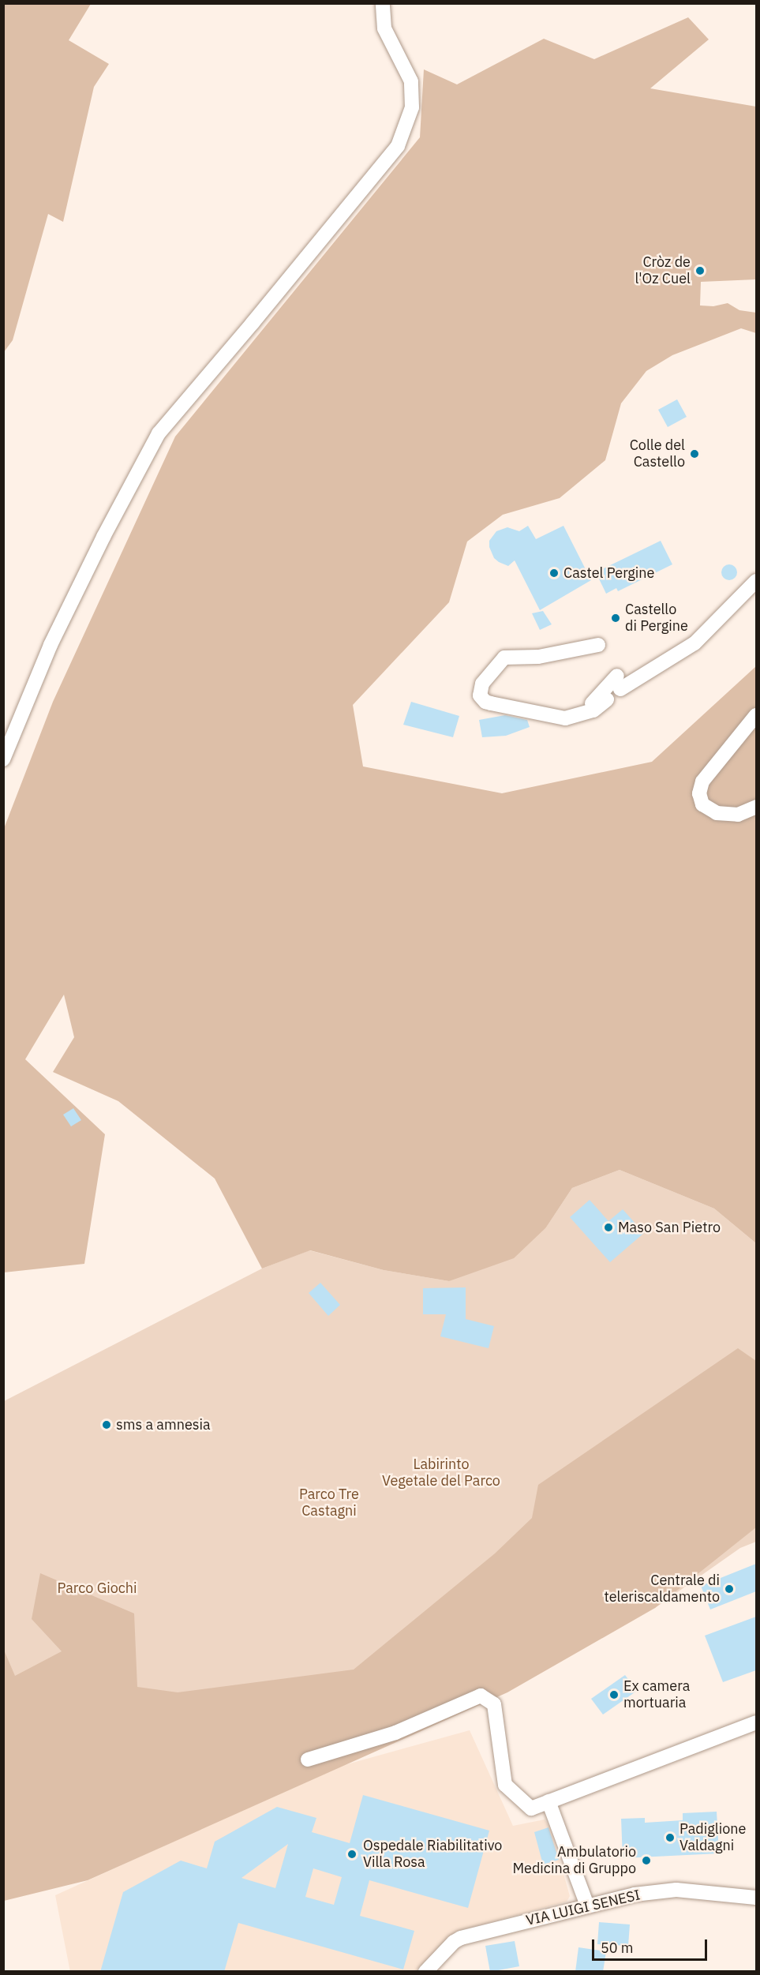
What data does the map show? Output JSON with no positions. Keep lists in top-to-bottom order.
{
  "streets": {
    "street": ["VIA LUIGI SENESI"]
  },
  "parks": ["Labirinto Vegetale del Parco", "Parco Tre Castagni", "Parco Giochi"],
  "places": [
    "Cròz de l'Oz Cuel",
    "Colle del Castello",
    "Castel Pergine",
    "Castello di Pergine",
    "Maso San Pietro",
    "sms a amnesia",
    "Centrale di teleriscaldamento",
    "Ex camera mortuaria",
    "Padiglione Valdagni",
    "Ospedale Riabilitativo Villa Rosa",
    "Ambulatorio Medicina di Gruppo"
  ],
  "scale_bar": "50 m"
}
